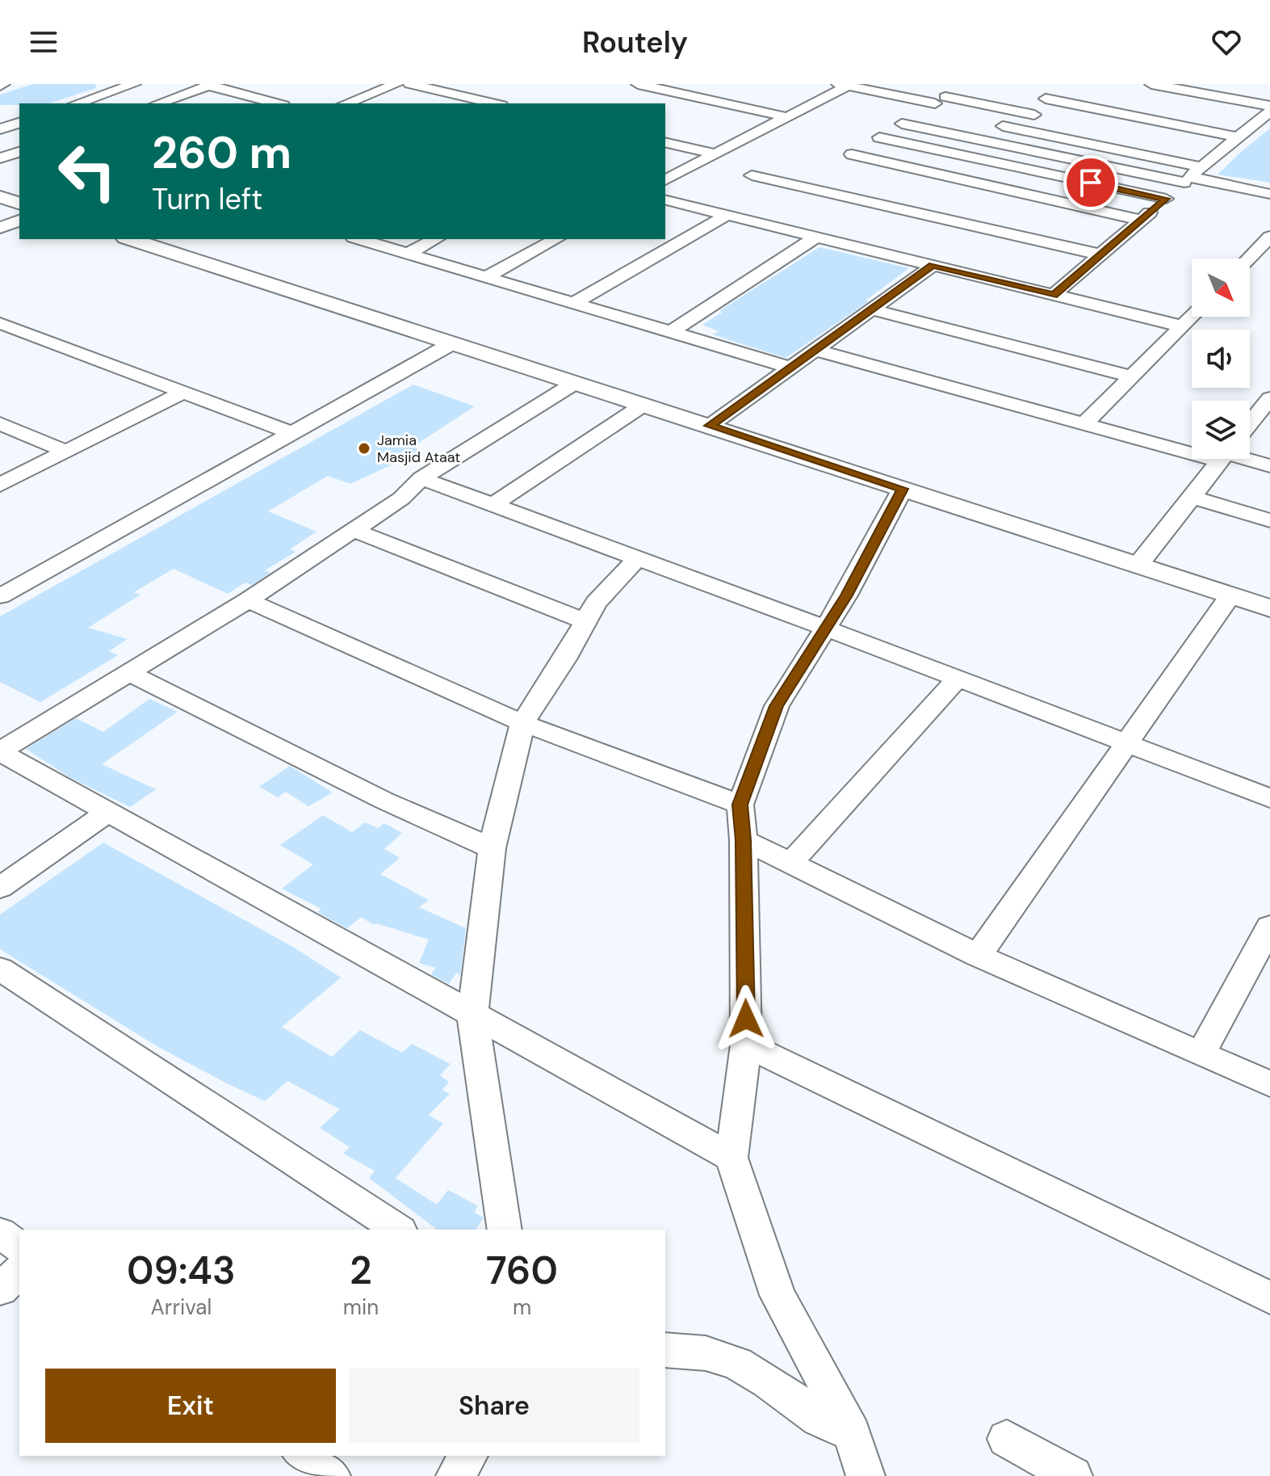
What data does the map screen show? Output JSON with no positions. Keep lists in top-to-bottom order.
{
  "places": ["Jamia Masjid Ataat"],
  "north": "bottom right",
  "page": {
    "header": "Routely",
    "turn": ["260 m", "Turn left"],
    "eta": [
      "09:43",
      "Arrival",
      "2",
      "min",
      "760",
      "m"
    ],
    "buttons": ["Exit", "Share"]
  }
}
